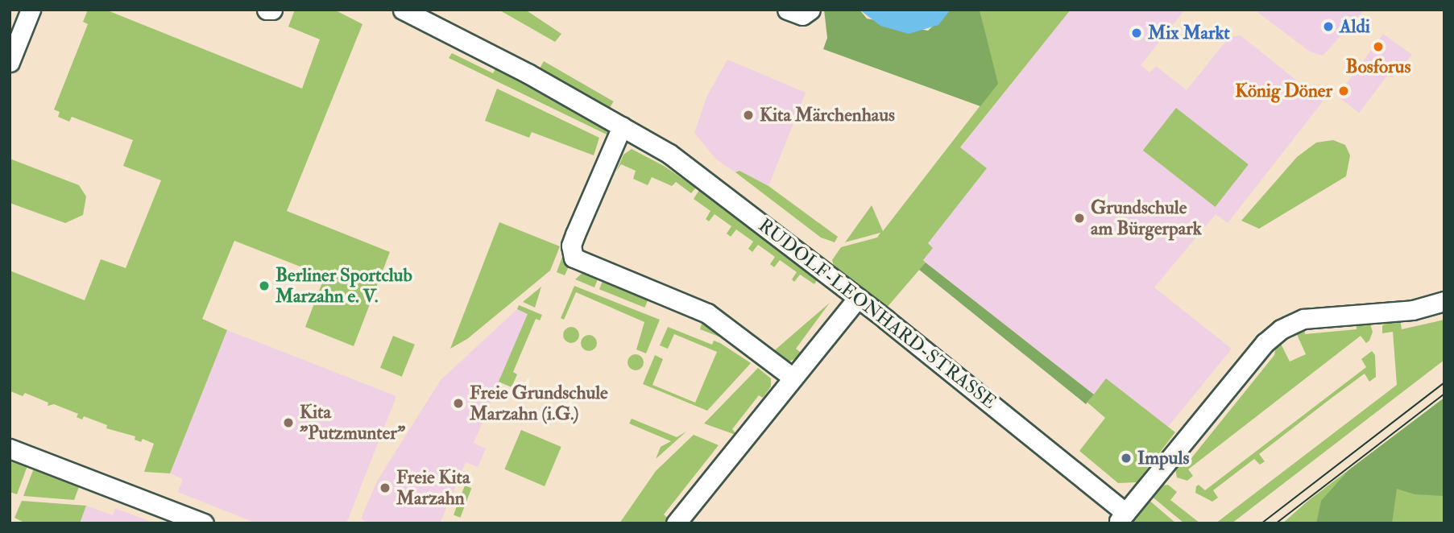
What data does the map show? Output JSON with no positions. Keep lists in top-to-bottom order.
{
  "streets": {
    "street": ["RUDOLF-LEONHARD-STRASSE"]
  },
  "places": [
    "Aldi",
    "Mix Markt",
    "Bosforus",
    "König Döner",
    "Kita Märchenhaus",
    "Grundschule am Bürgerpark",
    "Berliner Sportclub Marzahn e. V.",
    "Freie Grundschule Marzahn (i.G.)",
    "Kita \"Putzmunter\"",
    "Impuls",
    "Freie Kita Marzahn"
  ]
}
